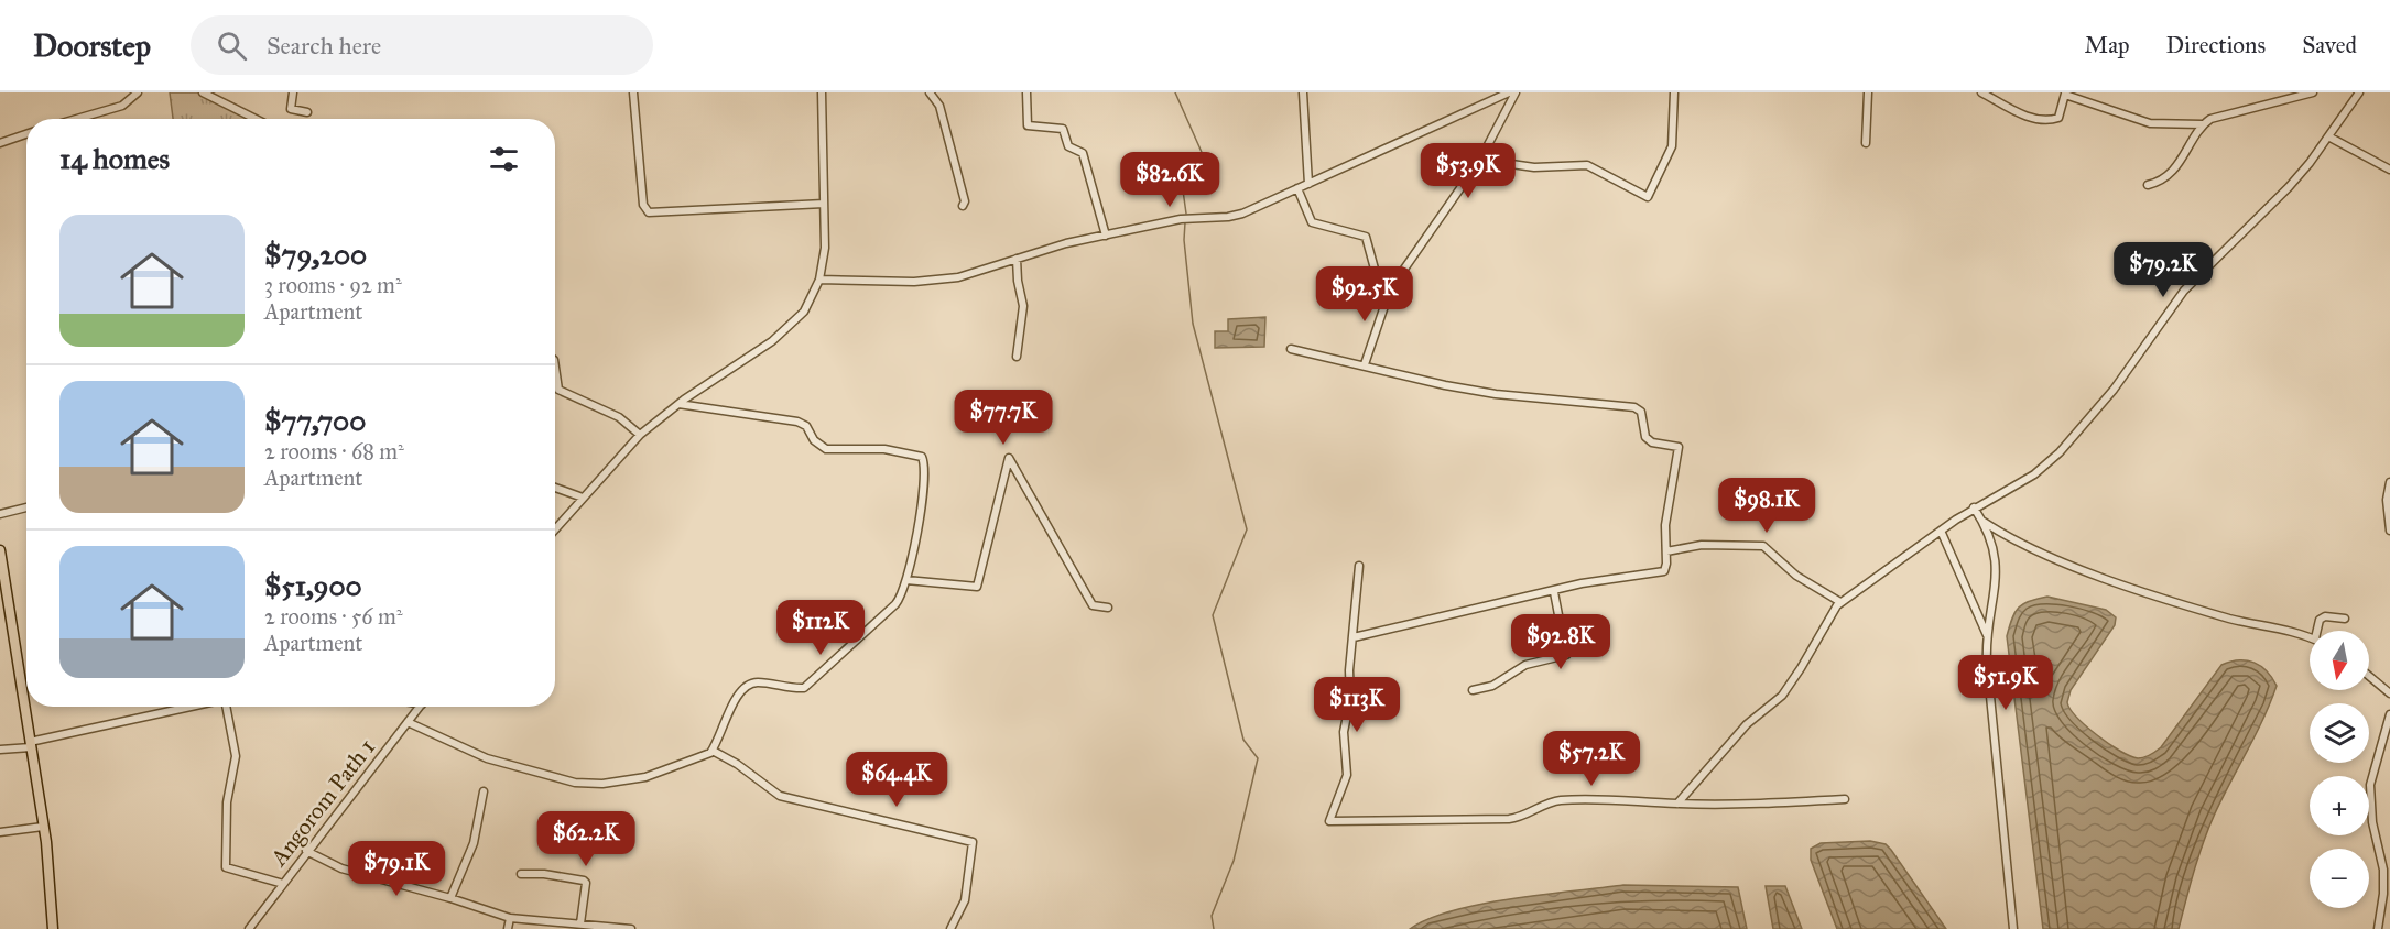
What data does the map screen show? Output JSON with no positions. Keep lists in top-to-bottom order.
{
  "streets": {
    "street": ["Angorom Path 1"]
  },
  "north": "bottom",
  "page": {
    "header": "Doorstep",
    "search": "Search here",
    "nav": ["Map", "Directions", "Saved"],
    "heading": "14 homes",
    "price": [
      "$53.9K",
      "$82.6K",
      "$79.2K",
      "$92.5K",
      "$77.7K",
      "$98.1K",
      "$112K",
      "$92.8K",
      "$51.9K",
      "$113K",
      "$57.2K",
      "$64.4K",
      "$62.2K",
      "$79.1K"
    ],
    "list": [
      {
        "name": "$79,200",
        "note": "3 rooms · 92 m² · Apartment"
      },
      {
        "name": "$77,700",
        "note": "2 rooms · 68 m² · Apartment"
      },
      {
        "name": "$51,900",
        "note": "2 rooms · 56 m² · Apartment"
      }
    ],
    "map_buttons": ["+", "−"]
  }
}
